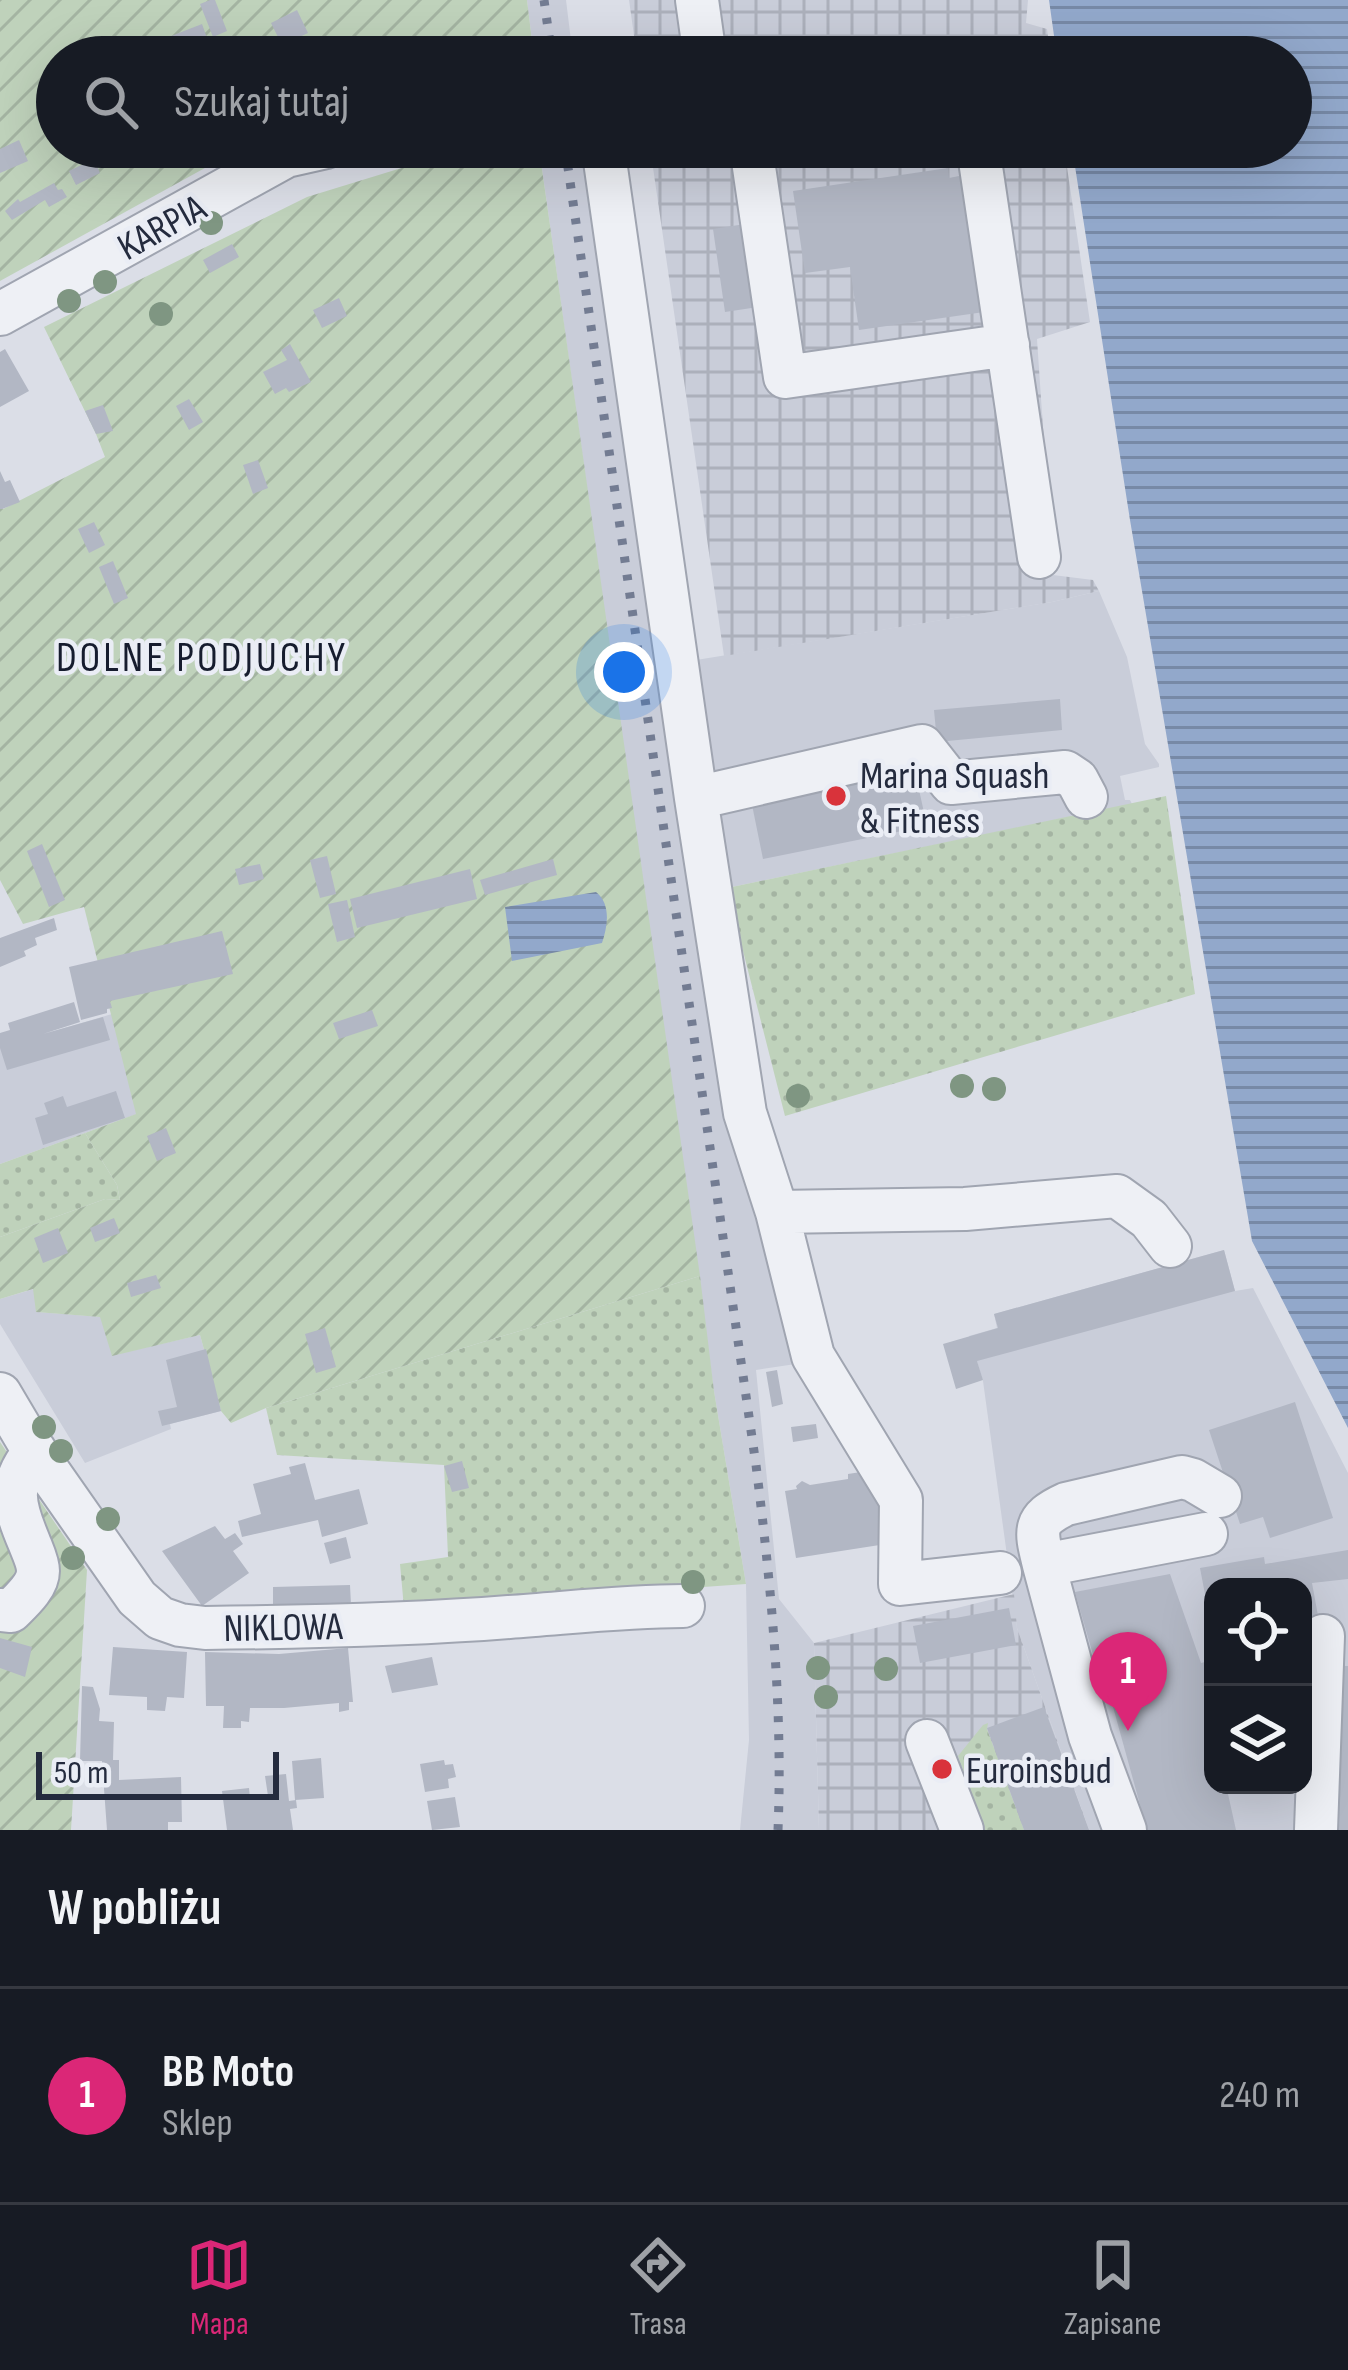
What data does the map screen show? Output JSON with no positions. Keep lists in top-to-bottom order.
{
  "streets": {
    "street": ["KARPIA", "NIKLOWA"]
  },
  "districts": ["DOLNE PODJUCHY"],
  "places": ["Marina Squash & Fitness", "Euroinsbud"],
  "scale_bar": "50 m",
  "page": {
    "search": "Szukaj tutaj",
    "pins": "1",
    "scale": "50 m",
    "heading": "W pobliżu",
    "list": [
      {
        "mark": "1",
        "name": "BB Moto",
        "note": "Sklep",
        "value": "240 m"
      }
    ],
    "nav": ["Mapa", "Trasa", "Zapisane"]
  }
}
